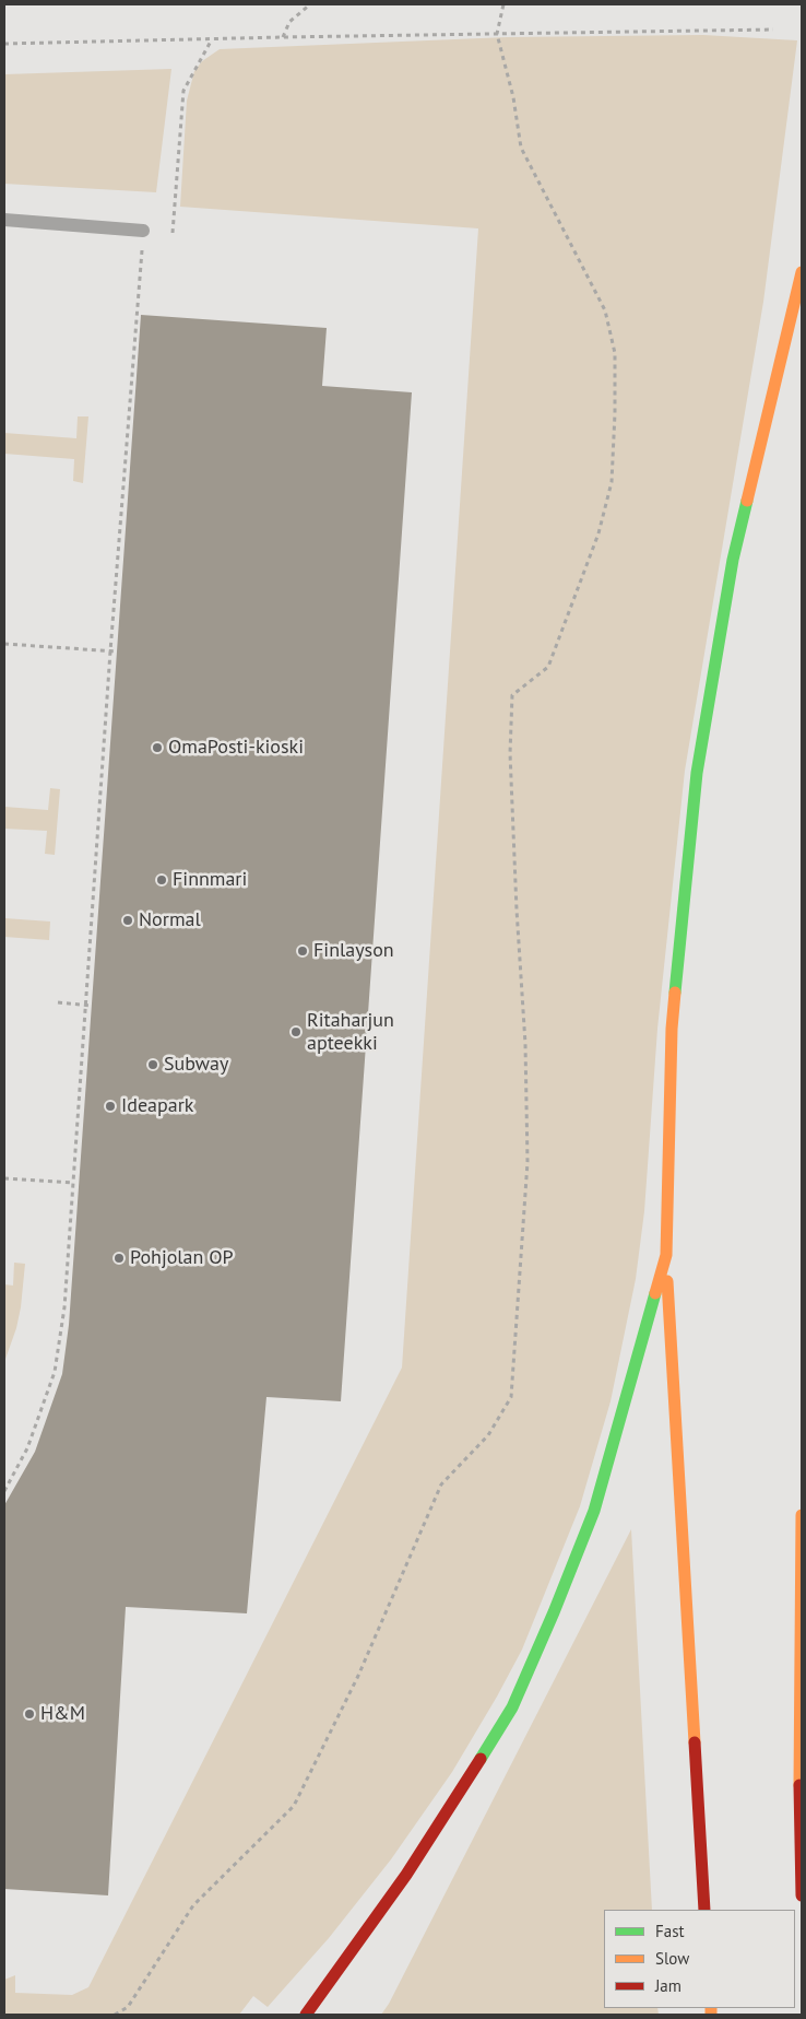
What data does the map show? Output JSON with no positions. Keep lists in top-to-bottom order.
{
  "places": [
    "OmaPosti-kioski",
    "Finnmari",
    "Normal",
    "Finlayson",
    "Ritaharjun apteekki",
    "Subway",
    "Ideapark",
    "Pohjolan OP",
    "H&M"
  ],
  "legend": ["Fast", "Slow", "Jam"]
}
